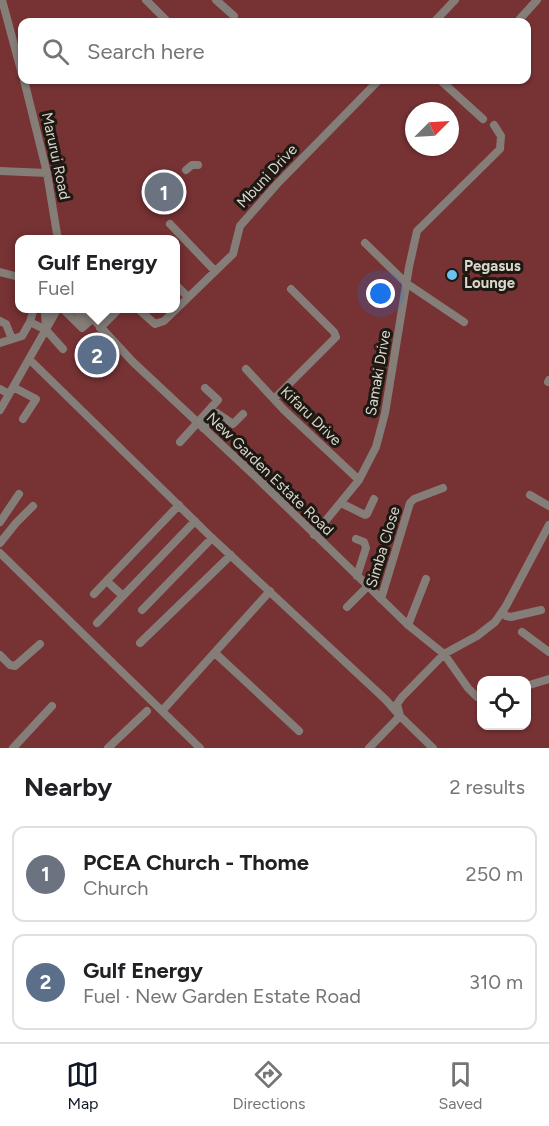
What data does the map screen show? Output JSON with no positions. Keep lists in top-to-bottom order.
{
  "streets": {
    "street": [
      "Marurui Road",
      "Mbuni Drive",
      "Samaki Drive",
      "Kifaru Drive",
      "New Garden Estate Road",
      "Simba Close"
    ]
  },
  "crossings": [
    ["Samaki Drive", "Kifaru Drive"],
    ["Samaki Drive", "New Garden Estate Road"],
    ["New Garden Estate Road", "Simba Close"]
  ],
  "places": ["Pegasus Lounge"],
  "north": "top right",
  "page": {
    "search": "Search here",
    "pins": ["1", "2"],
    "popup": ["Gulf Energy", "Fuel"],
    "heading": ["Nearby", "2 results"],
    "list": [
      {
        "mark": "1",
        "name": "PCEA Church - Thome",
        "note": "Church",
        "value": "250 m"
      },
      {
        "mark": "2",
        "name": "Gulf Energy",
        "note": "Fuel · New Garden Estate Road",
        "value": "310 m"
      }
    ],
    "nav": ["Map", "Directions", "Saved"]
  }
}
